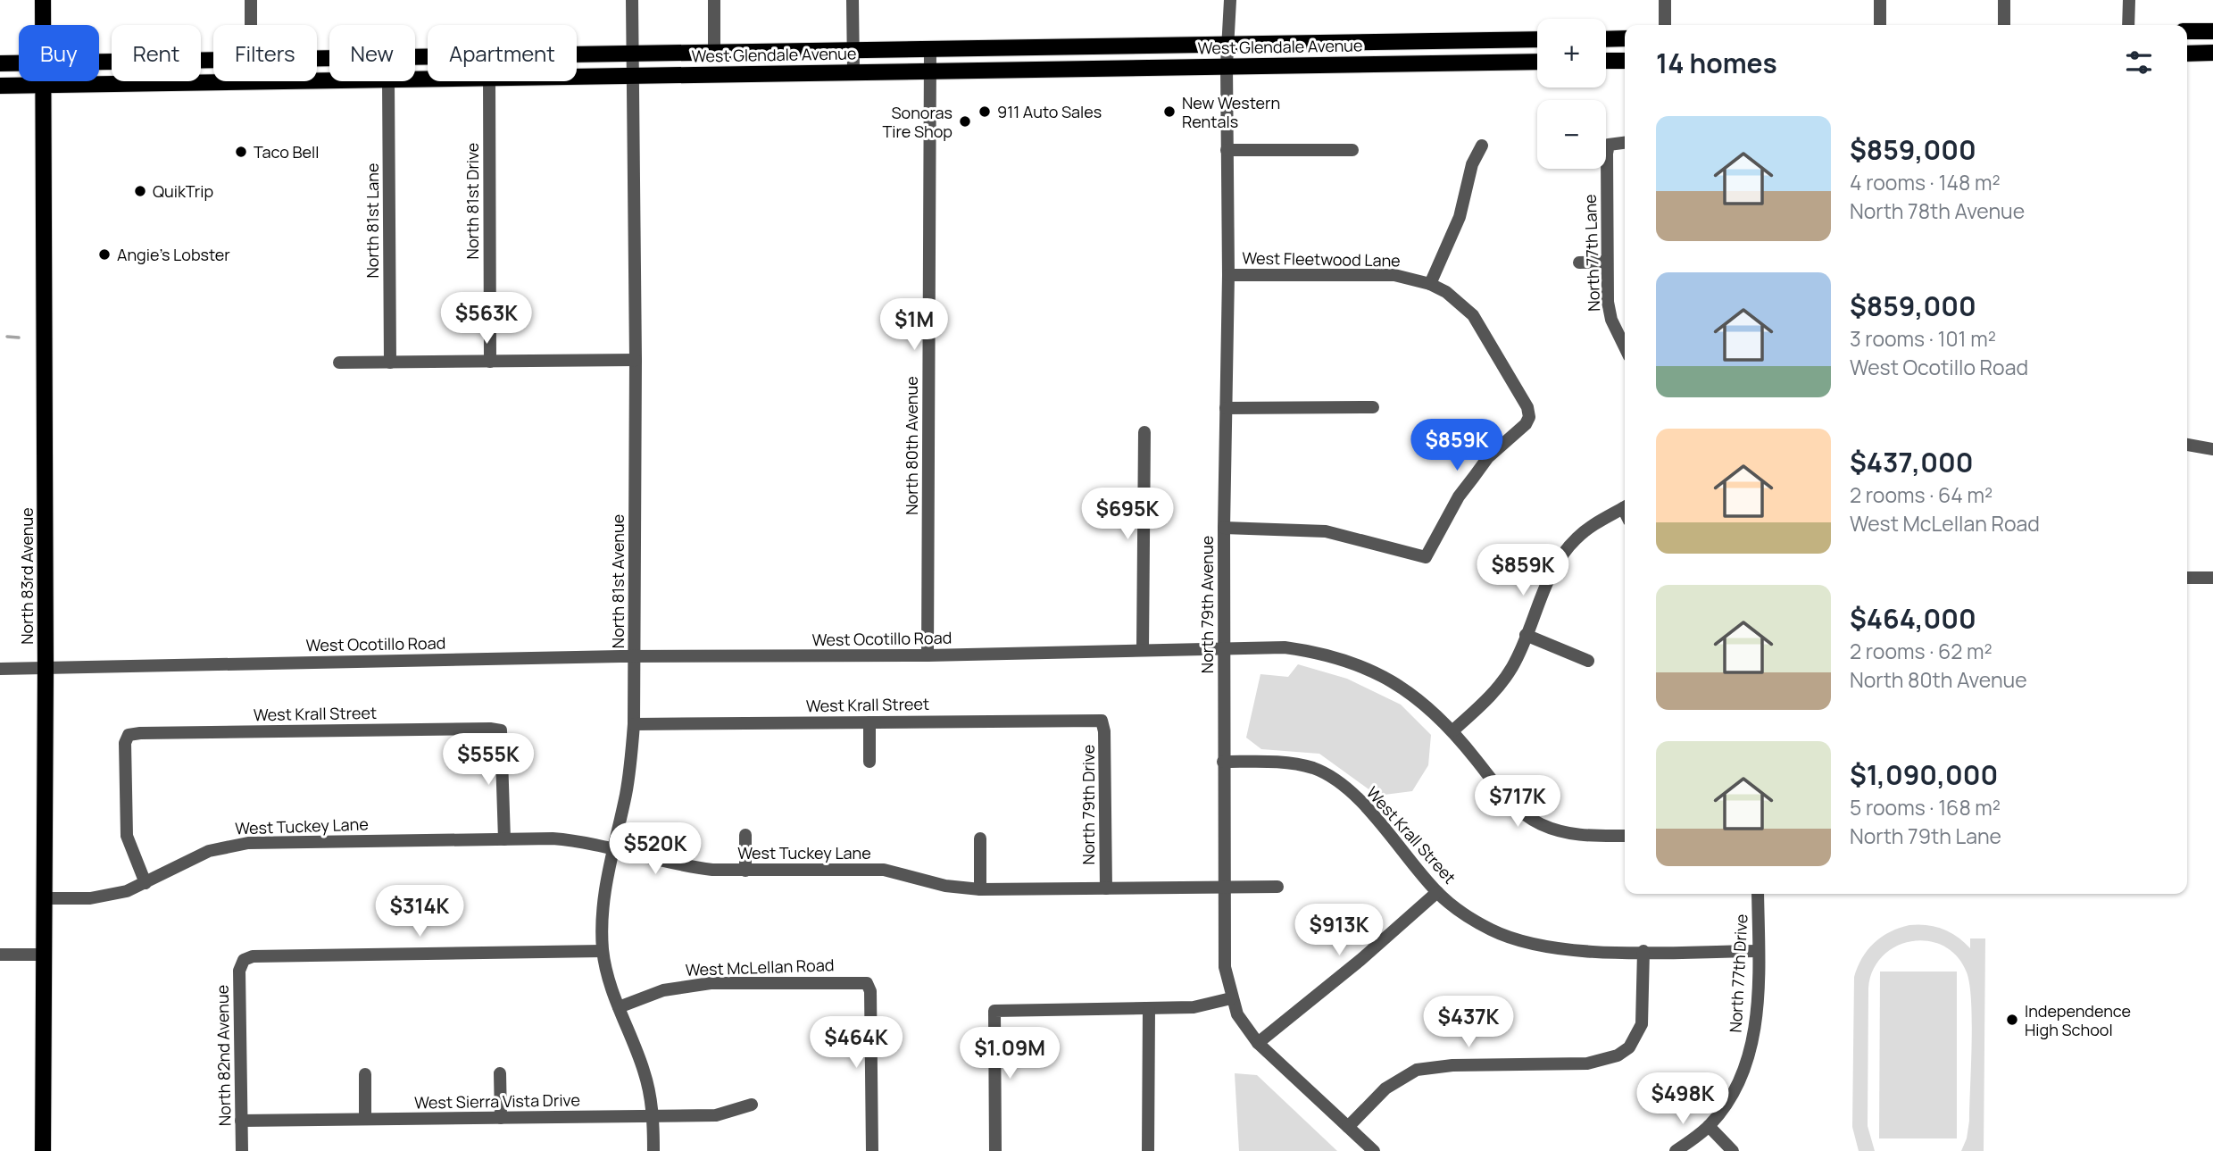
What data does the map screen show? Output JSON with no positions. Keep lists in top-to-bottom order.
{
  "streets": {
    "main road": ["West Glendale Avenue", "North 83rd Avenue"],
    "street": [
      "North 81st Drive",
      "North 81st Lane",
      "North 77th Lane",
      "West Fleetwood Lane",
      "North 80th Avenue",
      "North 81st Avenue",
      "North 79th Avenue",
      "West Ocotillo Road",
      "West Krall Street",
      "North 79th Drive",
      "West Tuckey Lane",
      "West McLellan Road",
      "North 77th Drive",
      "North 82nd Avenue",
      "West Sierra Vista Drive"
    ]
  },
  "crossings": [
    ["West Glendale Avenue", "North 80th Avenue"],
    ["West Glendale Avenue", "North 83rd Avenue"],
    ["West Glendale Avenue", "North 81st Avenue"],
    ["West Glendale Avenue", "North 79th Avenue"],
    ["West Fleetwood Lane", "North 79th Avenue"],
    ["North 80th Avenue", "West Ocotillo Road"],
    ["North 83rd Avenue", "West Ocotillo Road"],
    ["North 83rd Avenue", "West Tuckey Lane"],
    ["North 81st Avenue", "West Ocotillo Road"],
    ["North 81st Avenue", "West Krall Street"],
    ["North 81st Avenue", "West Tuckey Lane"],
    ["North 81st Avenue", "West McLellan Road"],
    ["North 81st Avenue", "North 82nd Avenue"],
    ["North 81st Avenue", "West Sierra Vista Drive"],
    ["North 79th Avenue", "West Ocotillo Road"],
    ["North 79th Avenue", "West Krall Street"],
    ["North 79th Avenue", "West Tuckey Lane"],
    ["West Krall Street", "North 79th Drive"],
    ["West Krall Street", "West Tuckey Lane"],
    ["West Krall Street", "North 77th Drive"],
    ["North 79th Drive", "West Tuckey Lane"],
    ["North 82nd Avenue", "West Sierra Vista Drive"]
  ],
  "places": [
    "911 Auto Sales",
    "New Western Rentals",
    "Sonoras Tire Shop",
    "Taco Bell",
    "QuikTrip",
    "Angie's Lobster",
    "Independence High School"
  ],
  "page": {
    "map_buttons": ["+", "−"],
    "chip": [
      "Buy",
      "Rent",
      "Filters",
      "New",
      "Apartment"
    ],
    "heading": "14 homes",
    "list": [
      {
        "name": "$859,000",
        "note": "4 rooms · 148 m² · North 78th Avenue"
      },
      {
        "name": "$859,000",
        "note": "3 rooms · 101 m² · West Ocotillo Road"
      },
      {
        "name": "$437,000",
        "note": "2 rooms · 64 m² · West McLellan Road"
      },
      {
        "name": "$464,000",
        "note": "2 rooms · 62 m² · North 80th Avenue"
      },
      {
        "name": "$1,090,000",
        "note": "5 rooms · 168 m² · North 79th Lane"
      }
    ],
    "price": [
      "$563K",
      "$1M",
      "$859K",
      "$695K",
      "$859K",
      "$555K",
      "$717K",
      "$520K",
      "$314K",
      "$913K",
      "$437K",
      "$464K",
      "$1.09M",
      "$498K"
    ]
  }
}
